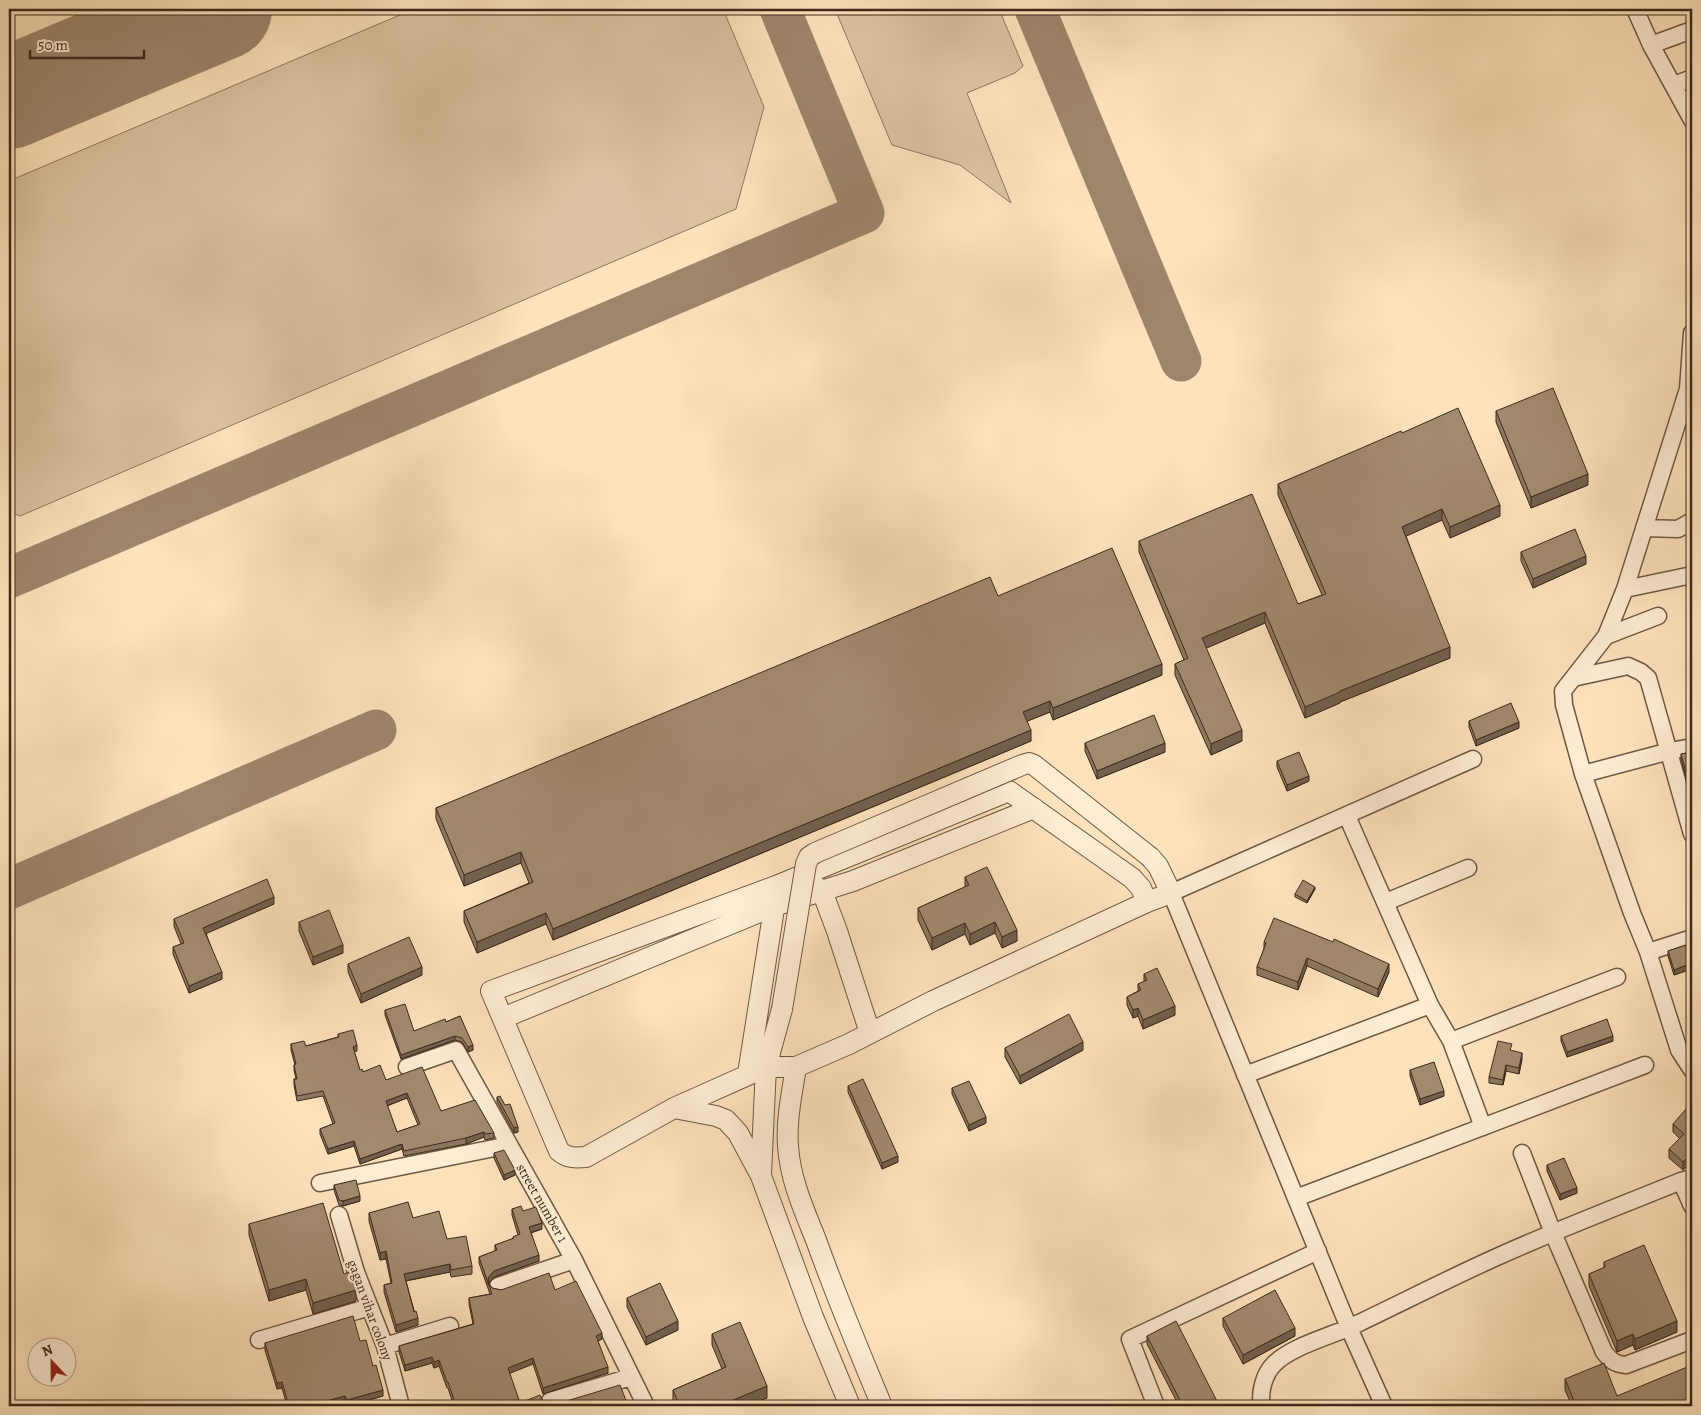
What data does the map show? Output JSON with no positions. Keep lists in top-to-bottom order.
{
  "streets": {
    "street": ["street number 1", "gagan vihar colony"]
  },
  "scale_bar": "50 m",
  "north": "top"
}
